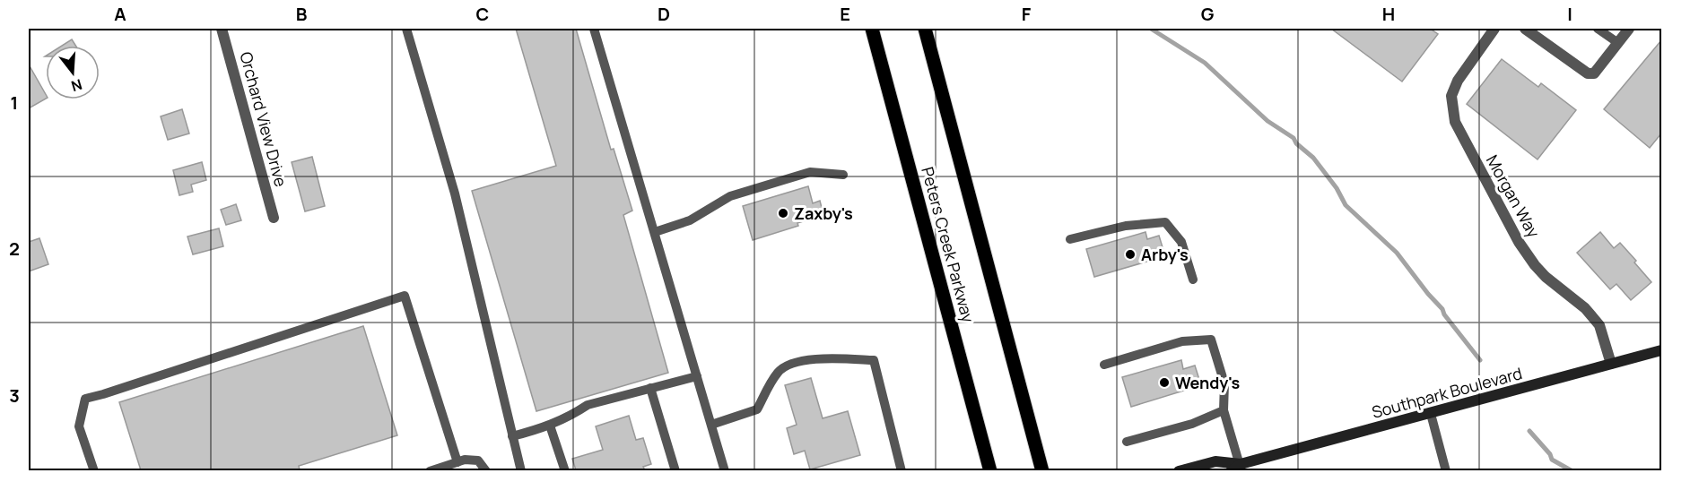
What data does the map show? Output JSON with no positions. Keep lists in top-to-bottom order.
{
  "streets": {
    "main road": ["Peters Creek Parkway"],
    "street": ["Orchard View Drive", "Morgan Way", "Southpark Boulevard"]
  },
  "crossings": [
    ["Morgan Way", "Southpark Boulevard"]
  ],
  "places": ["Zaxby's", "Arby's", "Wendy's"],
  "north": "bottom",
  "grid": {
    "columns": [
      "A",
      "B",
      "C",
      "D",
      "E",
      "F",
      "G",
      "H",
      "I"
    ],
    "rows": ["1", "2", "3"]
  }
}
